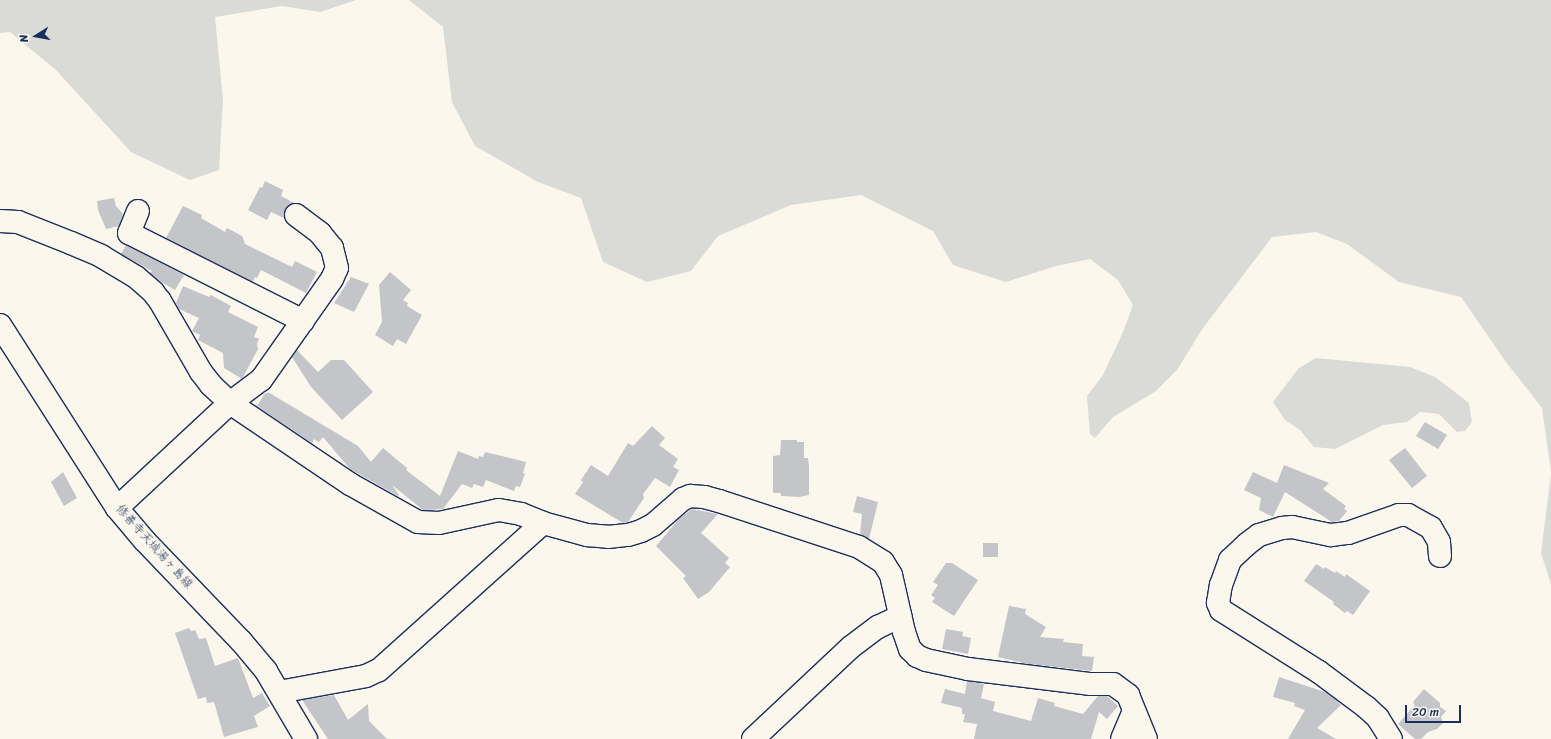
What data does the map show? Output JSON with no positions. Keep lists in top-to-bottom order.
{
  "streets": {
    "street": ["修善寺天城湯ヶ島線"]
  },
  "scale_bar": "20 m",
  "north": "left"
}
